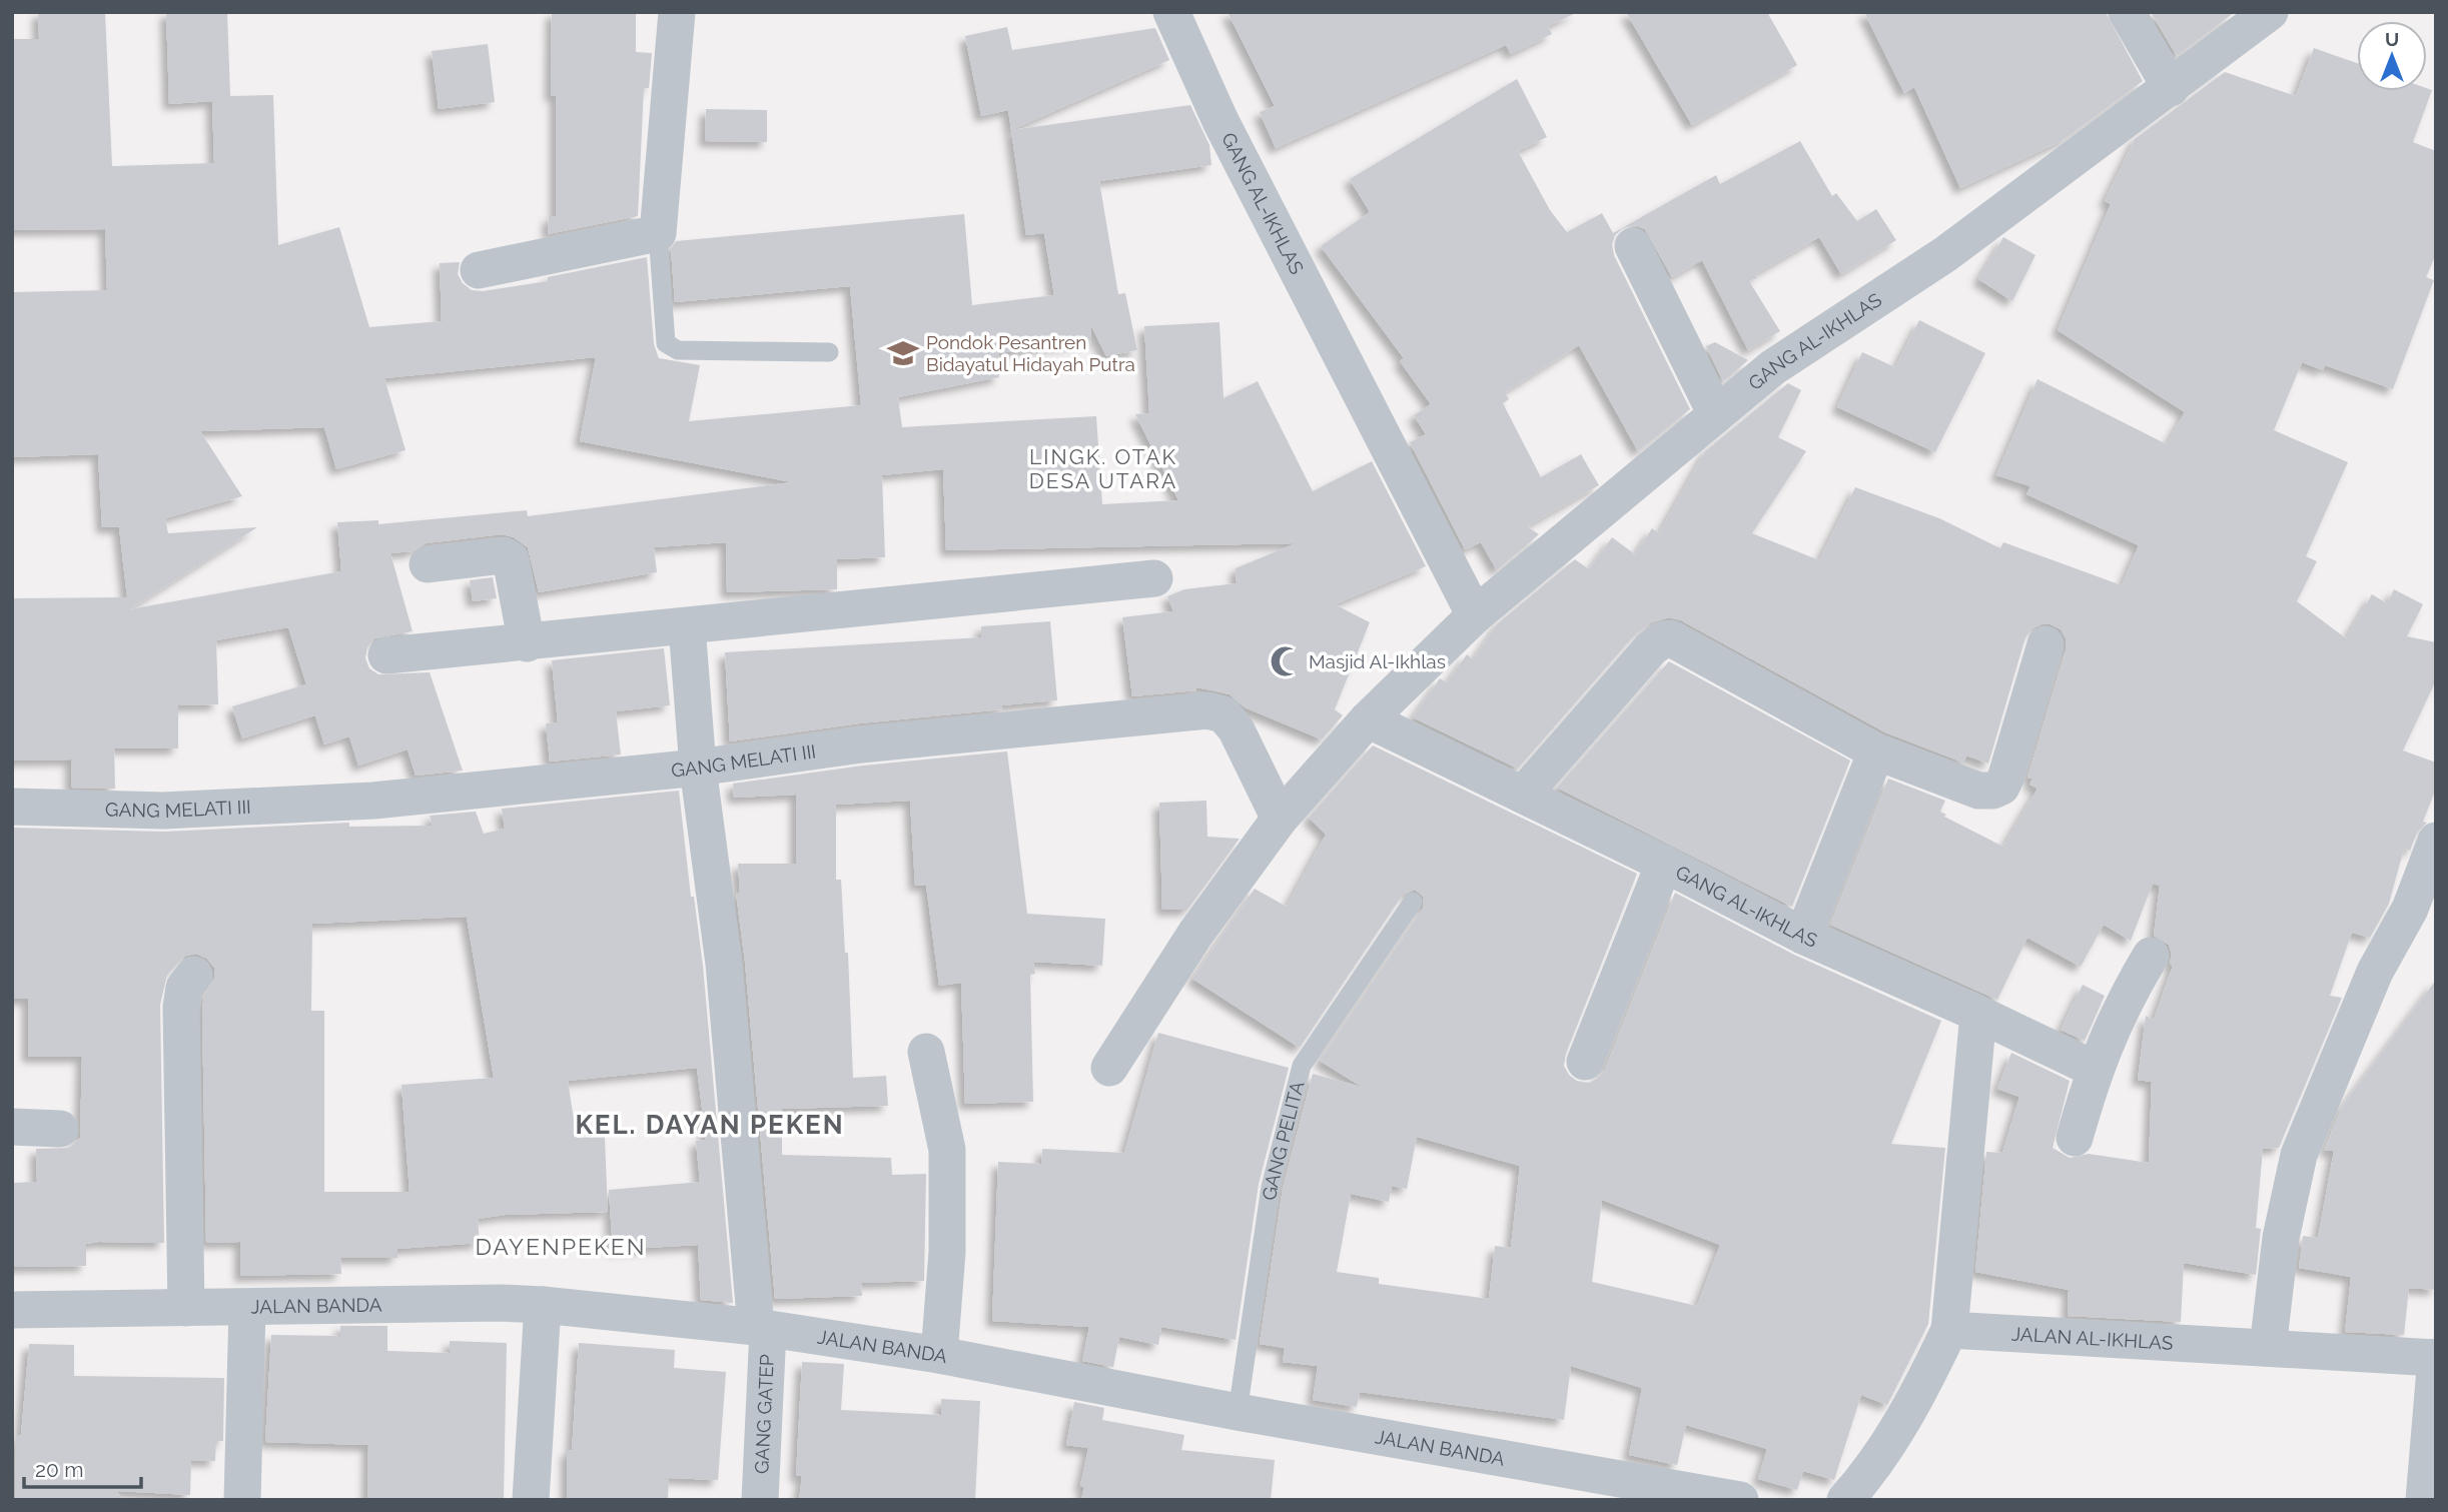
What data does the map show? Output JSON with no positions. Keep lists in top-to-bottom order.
{
  "streets": {
    "street": [
      "GANG AL-IKHLAS",
      "GANG MELATI III",
      "JALAN BANDA",
      "JALAN AL-IKHLAS",
      "GANG GATEP"
    ],
    "lane": ["GANG PELITA"]
  },
  "crossings": [
    ["GANG MELATI III", "GANG GATEP"],
    ["GANG PELITA", "JALAN BANDA"],
    ["JALAN BANDA", "GANG GATEP"]
  ],
  "districts": ["LINGK. OTAK DESA UTARA", "KEL. DAYAN PEKEN", "DAYENPEKEN"],
  "places": {
    "school or university": ["Pondok Pesantren Bidayatul Hidayah Putra"],
    "mosque": ["Masjid Al-Ikhlas"]
  },
  "scale_bar": "20 m",
  "north": "top"
}
